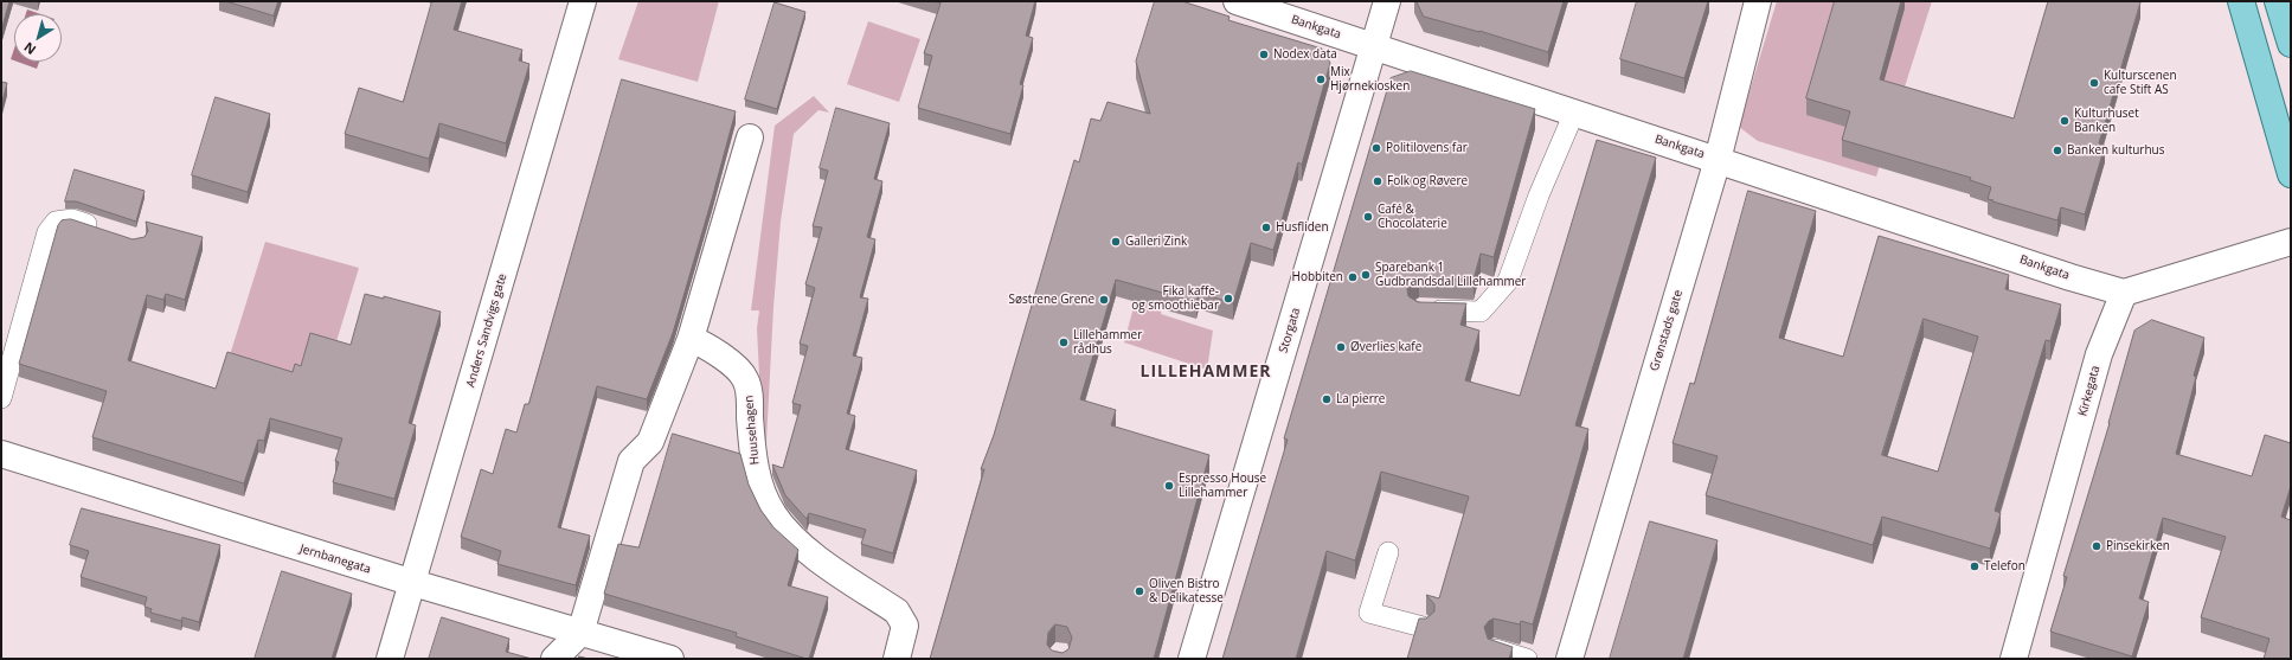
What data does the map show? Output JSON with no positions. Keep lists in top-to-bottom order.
{
  "streets": {
    "street": [
      "Bankgata",
      "Anders Sandvigs gate",
      "Storgata",
      "Grønstads gate",
      "Kirkegata",
      "Huusehagen",
      "Jernbanegata"
    ]
  },
  "crossings": [
    ["Bankgata", "Storgata"],
    ["Bankgata", "Grønstads gate"],
    ["Bankgata", "Kirkegata"],
    ["Anders Sandvigs gate", "Jernbanegata"]
  ],
  "districts": ["LILLEHAMMER"],
  "places": [
    "Nodex data",
    "Mix Hjørnekiosken",
    "Kulturscenen cafe Stift AS",
    "Kulturhuset Banken",
    "Politilovens far",
    "Banken kulturhus",
    "Folk og Røvere",
    "Café & Chocolaterie",
    "Husfliden",
    "Galleri Zink",
    "Sparebank 1 Gudbrandsdal Lillehammer",
    "Hobbiten",
    "Fika kaffe- og smoothiebar",
    "Søstrene Grene",
    "Lillehammer rådhus",
    "Øverlies kafe",
    "La pierre",
    "Espresso House Lillehammer",
    "Pinsekirken",
    "Telefon",
    "Oliven Bistro & Delikatesse"
  ],
  "north": "bottom left"
}
